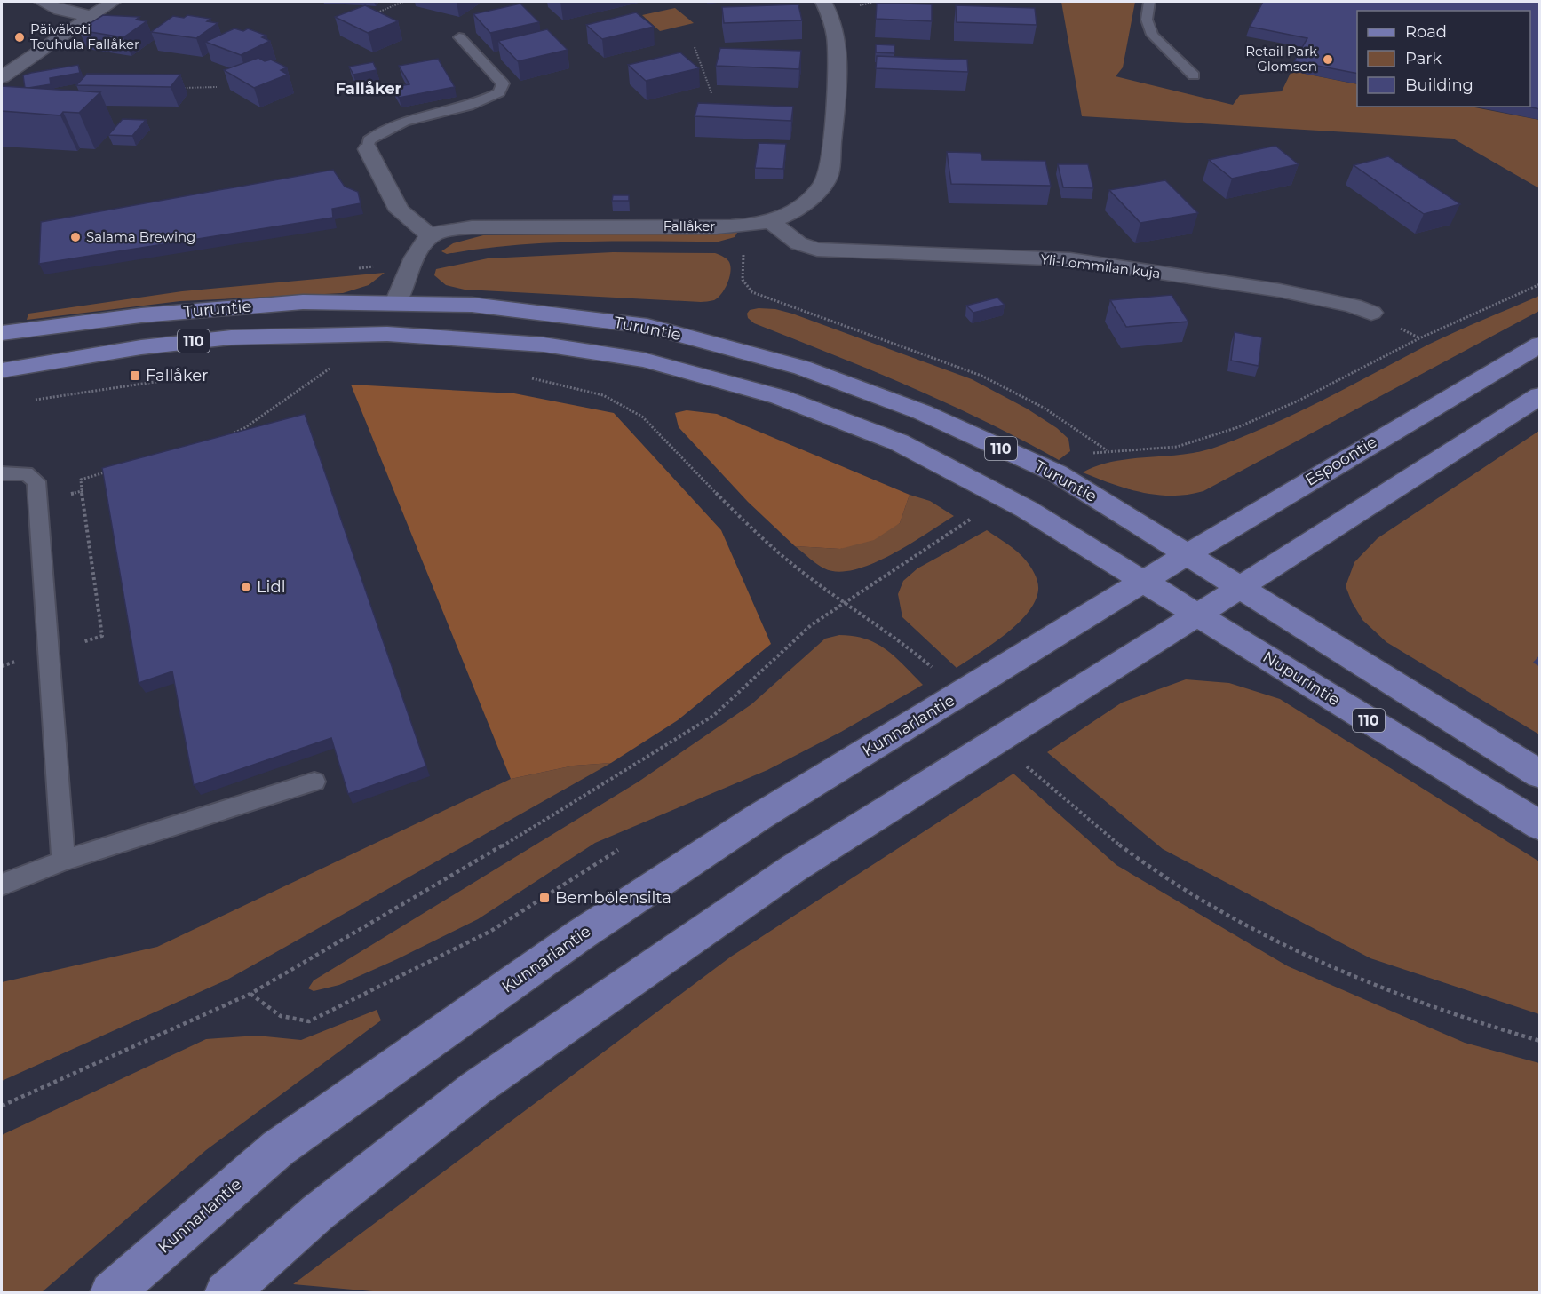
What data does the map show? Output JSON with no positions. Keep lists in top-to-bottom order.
{
  "streets": {
    "main road": [
      "Turuntie",
      "110",
      "Espoontie",
      "Nupurintie",
      "Kunnarlantie"
    ],
    "street": ["Fallåker", "Yli-Lommilan kuja"]
  },
  "crossings": [
    ["Fallåker", "Yli-Lommilan kuja"],
    ["Turuntie", "110"],
    ["Turuntie", "Espoontie"],
    ["Turuntie", "Nupurintie"],
    ["Turuntie", "Kunnarlantie"],
    ["Espoontie", "Nupurintie"],
    ["Espoontie", "Kunnarlantie"],
    ["Nupurintie", "Kunnarlantie"]
  ],
  "districts": ["Fallåker"],
  "places": {
    "other": [
      "Päiväkoti Touhula Fallåker",
      "Retail Park Glomson",
      "Salama Brewing",
      "Lidl"
    ],
    "transit": ["Fallåker", "Bembölensilta"]
  },
  "legend": ["Road", "Park", "Building"]
}
